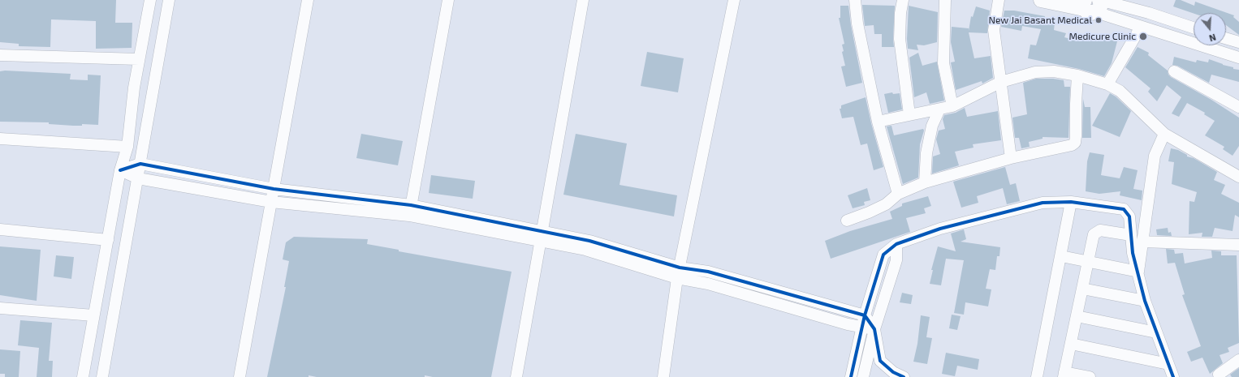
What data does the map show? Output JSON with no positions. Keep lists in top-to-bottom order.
{
  "places": ["New Jai Basant Medical", "Medicure Clinic"],
  "north": "bottom"
}
